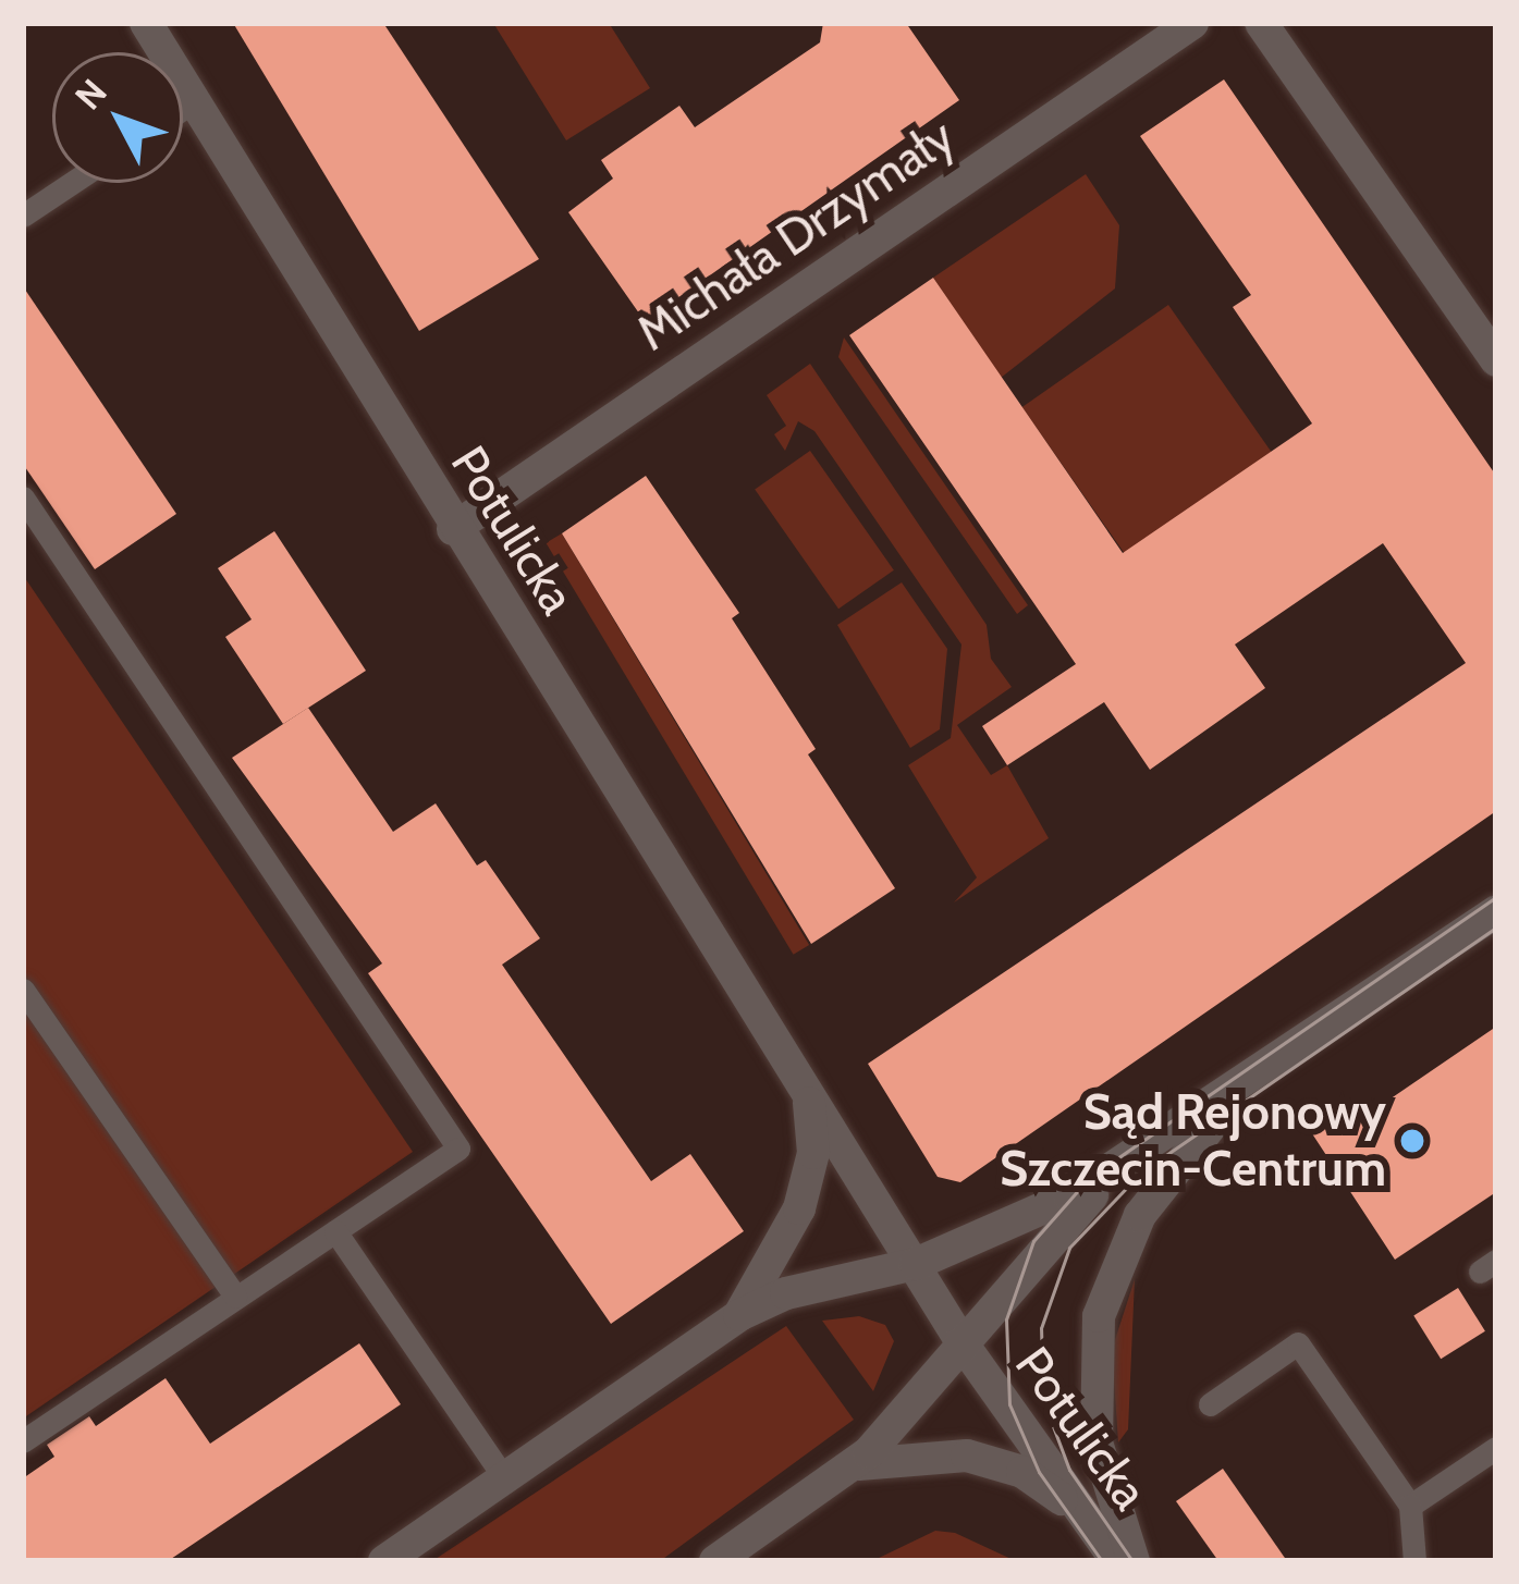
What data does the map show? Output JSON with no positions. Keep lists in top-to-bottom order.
{
  "streets": {
    "street": ["Michała Drzymały", "Potulicka"]
  },
  "crossings": [
    ["Michała Drzymały", "Potulicka"]
  ],
  "places": ["Sąd Rejonowy Szczecin-Centrum"],
  "north": "top left"
}
